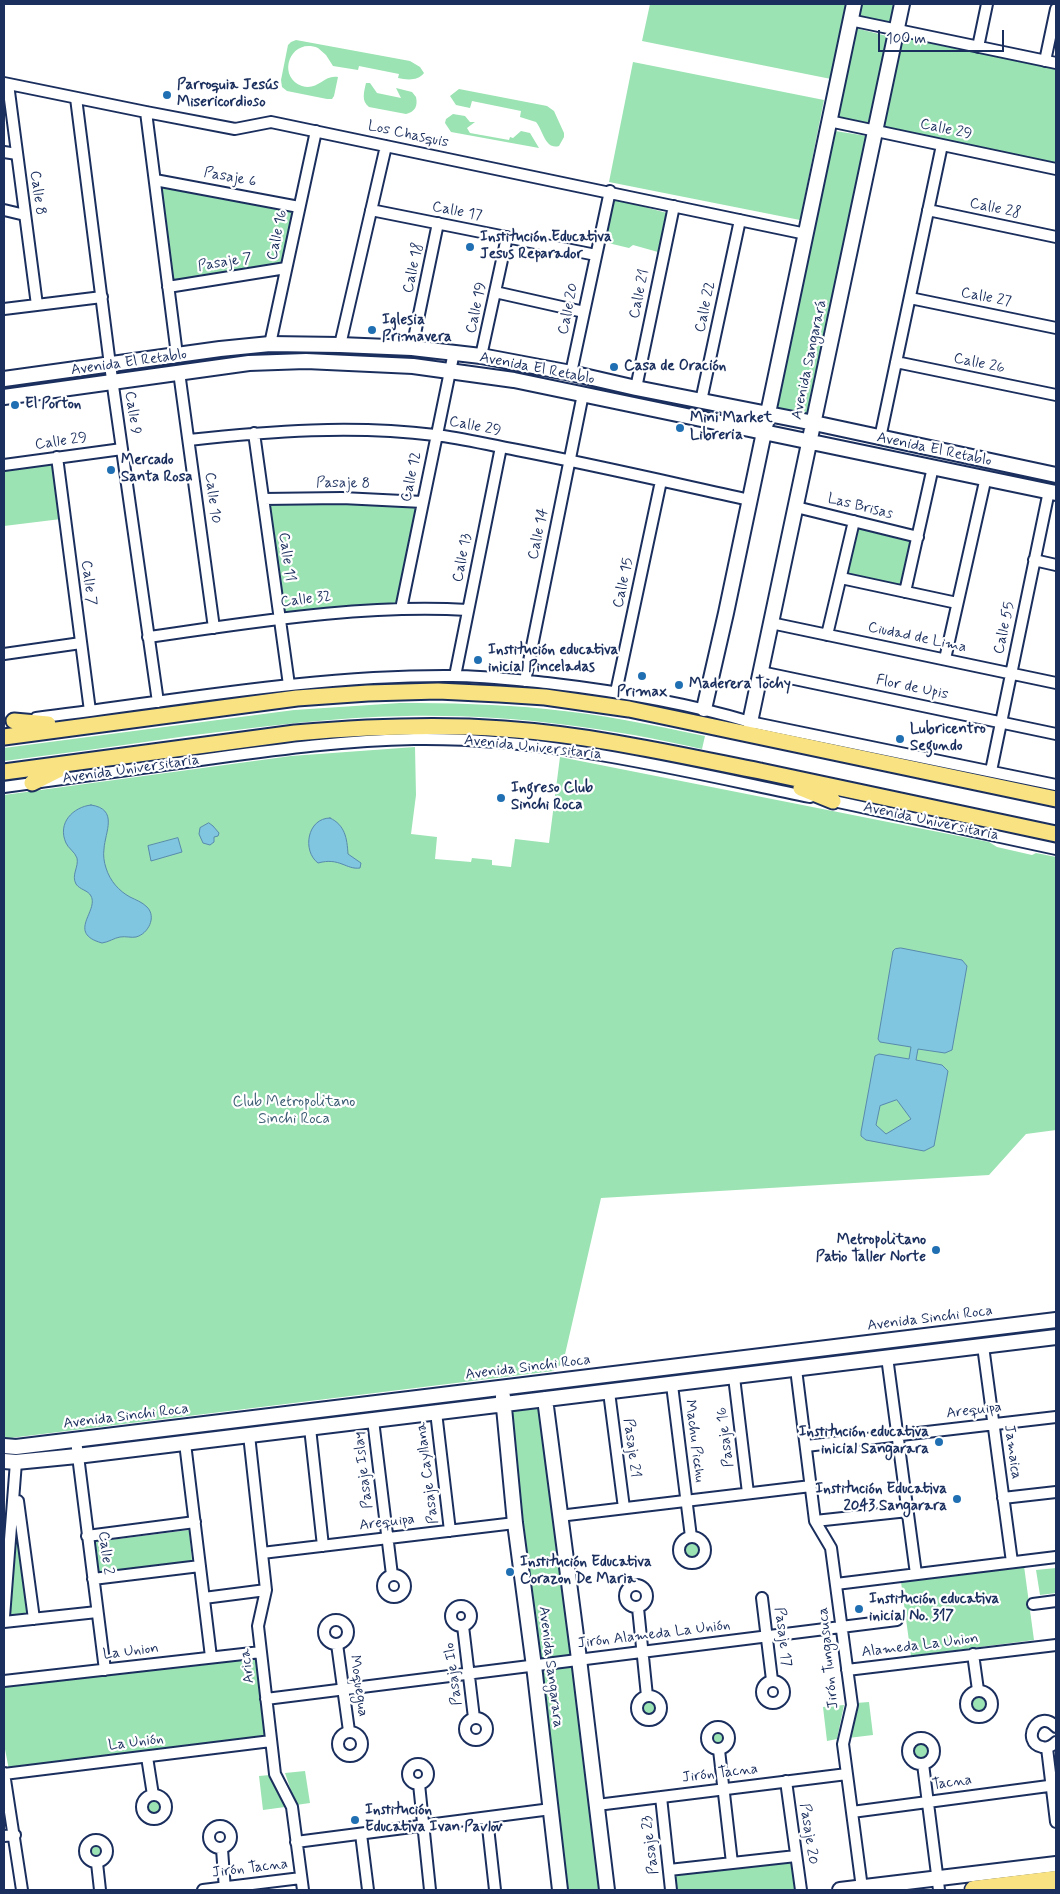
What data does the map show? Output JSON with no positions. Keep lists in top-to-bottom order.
{
  "streets": {
    "main road": [
      "Avenida Sangarará",
      "Avenida El Retablo",
      "Avenida Universitaria",
      "Avenida Sinchi Roca",
      "Avenida Sangarara"
    ],
    "street": [
      "Calle 29",
      "Los Chasquis",
      "Pasaje 6",
      "Calle 8",
      "Calle 28",
      "Calle 17",
      "Calle 16",
      "Pasaje 7",
      "Calle 18",
      "Calle 21",
      "Calle 27",
      "Calle 22",
      "Calle 19",
      "Calle 20",
      "Calle 26",
      "Calle 9",
      "Calle 12",
      "Pasaje 8",
      "Calle 10",
      "Las Brisas",
      "Calle 14",
      "Calle 11",
      "Calle 13",
      "Calle 7",
      "Calle 15",
      "Calle 32",
      "Calle 55",
      "Ciudad de Lima",
      "Flor de Upis",
      "Arequipa",
      "Pasaje 16",
      "Machu Picchu",
      "Pasaje 21",
      "Jamaica",
      "Pasaje Islay",
      "Pasaje Cayllana",
      "Calle 2",
      "Jirón Alameda La Unión",
      "Pasaje 17",
      "Alameda La Union",
      "La Union",
      "Jirón Tungasuca",
      "Arica",
      "Pasaje Ilo",
      "Moquegua",
      "La Unión",
      "Jirón Tacna",
      "Tacna",
      "Pasaje 20",
      "Pasaje 23"
    ]
  },
  "crossings": [
    ["Calle 29", "Avenida Sangarará"],
    ["Calle 29", "Calle 9"],
    ["Calle 29", "Calle 12"],
    ["Calle 29", "Calle 10"],
    ["Calle 29", "Calle 14"],
    ["Calle 29", "Calle 11"],
    ["Calle 29", "Calle 13"],
    ["Calle 29", "Calle 7"],
    ["Calle 29", "Calle 15"],
    ["Los Chasquis", "Calle 8"],
    ["Los Chasquis", "Calle 16"],
    ["Los Chasquis", "Calle 21"],
    ["Los Chasquis", "Calle 22"],
    ["Los Chasquis", "Calle 20"],
    ["Los Chasquis", "Avenida Sangarará"],
    ["Los Chasquis", "Calle 9"],
    ["Pasaje 6", "Calle 16"],
    ["Calle 17", "Calle 18"],
    ["Calle 17", "Calle 19"],
    ["Calle 17", "Calle 20"],
    ["Calle 16", "Pasaje 7"],
    ["Calle 16", "Avenida El Retablo"],
    ["Calle 18", "Avenida El Retablo"],
    ["Calle 21", "Avenida El Retablo"],
    ["Calle 22", "Avenida El Retablo"],
    ["Calle 19", "Avenida El Retablo"],
    ["Calle 20", "Avenida El Retablo"],
    ["Avenida Sangarará", "Avenida El Retablo"],
    ["Avenida Sangarará", "Las Brisas"],
    ["Avenida Sangarará", "Ciudad de Lima"],
    ["Avenida Sangarará", "Flor de Upis"],
    ["Avenida El Retablo", "Calle 9"],
    ["Avenida El Retablo", "Calle 12"],
    ["Avenida El Retablo", "Calle 10"],
    ["Avenida El Retablo", "Calle 14"],
    ["Avenida El Retablo", "Calle 55"],
    ["Calle 9", "Calle 32"],
    ["Calle 12", "Pasaje 8"],
    ["Calle 12", "Calle 32"],
    ["Pasaje 8", "Calle 11"],
    ["Calle 10", "Calle 32"],
    ["Calle 11", "Calle 32"],
    ["Calle 13", "Calle 32"],
    ["Calle 55", "Ciudad de Lima"],
    ["Calle 55", "Flor de Upis"],
    ["Avenida Sinchi Roca", "Calle 2"],
    ["Avenida Sinchi Roca", "Avenida Sangarara"],
    ["Arequipa", "Jamaica"],
    ["Arequipa", "Pasaje Islay"],
    ["Arequipa", "Pasaje Cayllana"],
    ["Arequipa", "Jirón Tungasuca"],
    ["Arequipa", "Arica"],
    ["Arequipa", "Avenida Sangarara"],
    ["Calle 2", "La Union"],
    ["Jirón Alameda La Unión", "Pasaje 17"],
    ["Jirón Alameda La Unión", "Jirón Tungasuca"],
    ["Jirón Alameda La Unión", "Arica"],
    ["Jirón Alameda La Unión", "Avenida Sangarara"],
    ["Jirón Alameda La Unión", "Pasaje Ilo"],
    ["Jirón Alameda La Unión", "Moquegua"],
    ["Alameda La Union", "Jirón Tungasuca"],
    ["La Union", "Arica"],
    ["Jirón Tungasuca", "Jirón Tacna"],
    ["Jirón Tungasuca", "Tacna"],
    ["Arica", "La Unión"],
    ["Arica", "Jirón Tacna"],
    ["Avenida Sangarara", "Jirón Tacna"],
    ["Jirón Tacna", "Pasaje 20"],
    ["Jirón Tacna", "Pasaje 23"]
  ],
  "parks": ["Club Metropolitano Sinchi Roca"],
  "places": [
    "Parroquia Jesús Misericordioso",
    "Institución Educativa Jesus Reparador",
    "Iglesia Primavera",
    "Casa de Oración",
    "El Porton",
    "Mini Market Libreria",
    "Mercado Santa Rosa",
    "Institución educativa inicial Pinceladas",
    "Primax",
    "Maderera Tochy",
    "Lubricentro Segundo",
    "Ingreso Club Sinchi Roca",
    "Metropolitano Patio Taller Norte",
    "Institución educativa inicial Sangarara",
    "Institución Educativa 2043 Sangarara",
    "Institución Educativa Corazon De Maria",
    "Institución educativa inicial No. 317",
    "Institución Educativa Ivan Pavlov"
  ],
  "scale_bar": "100 m"
}
